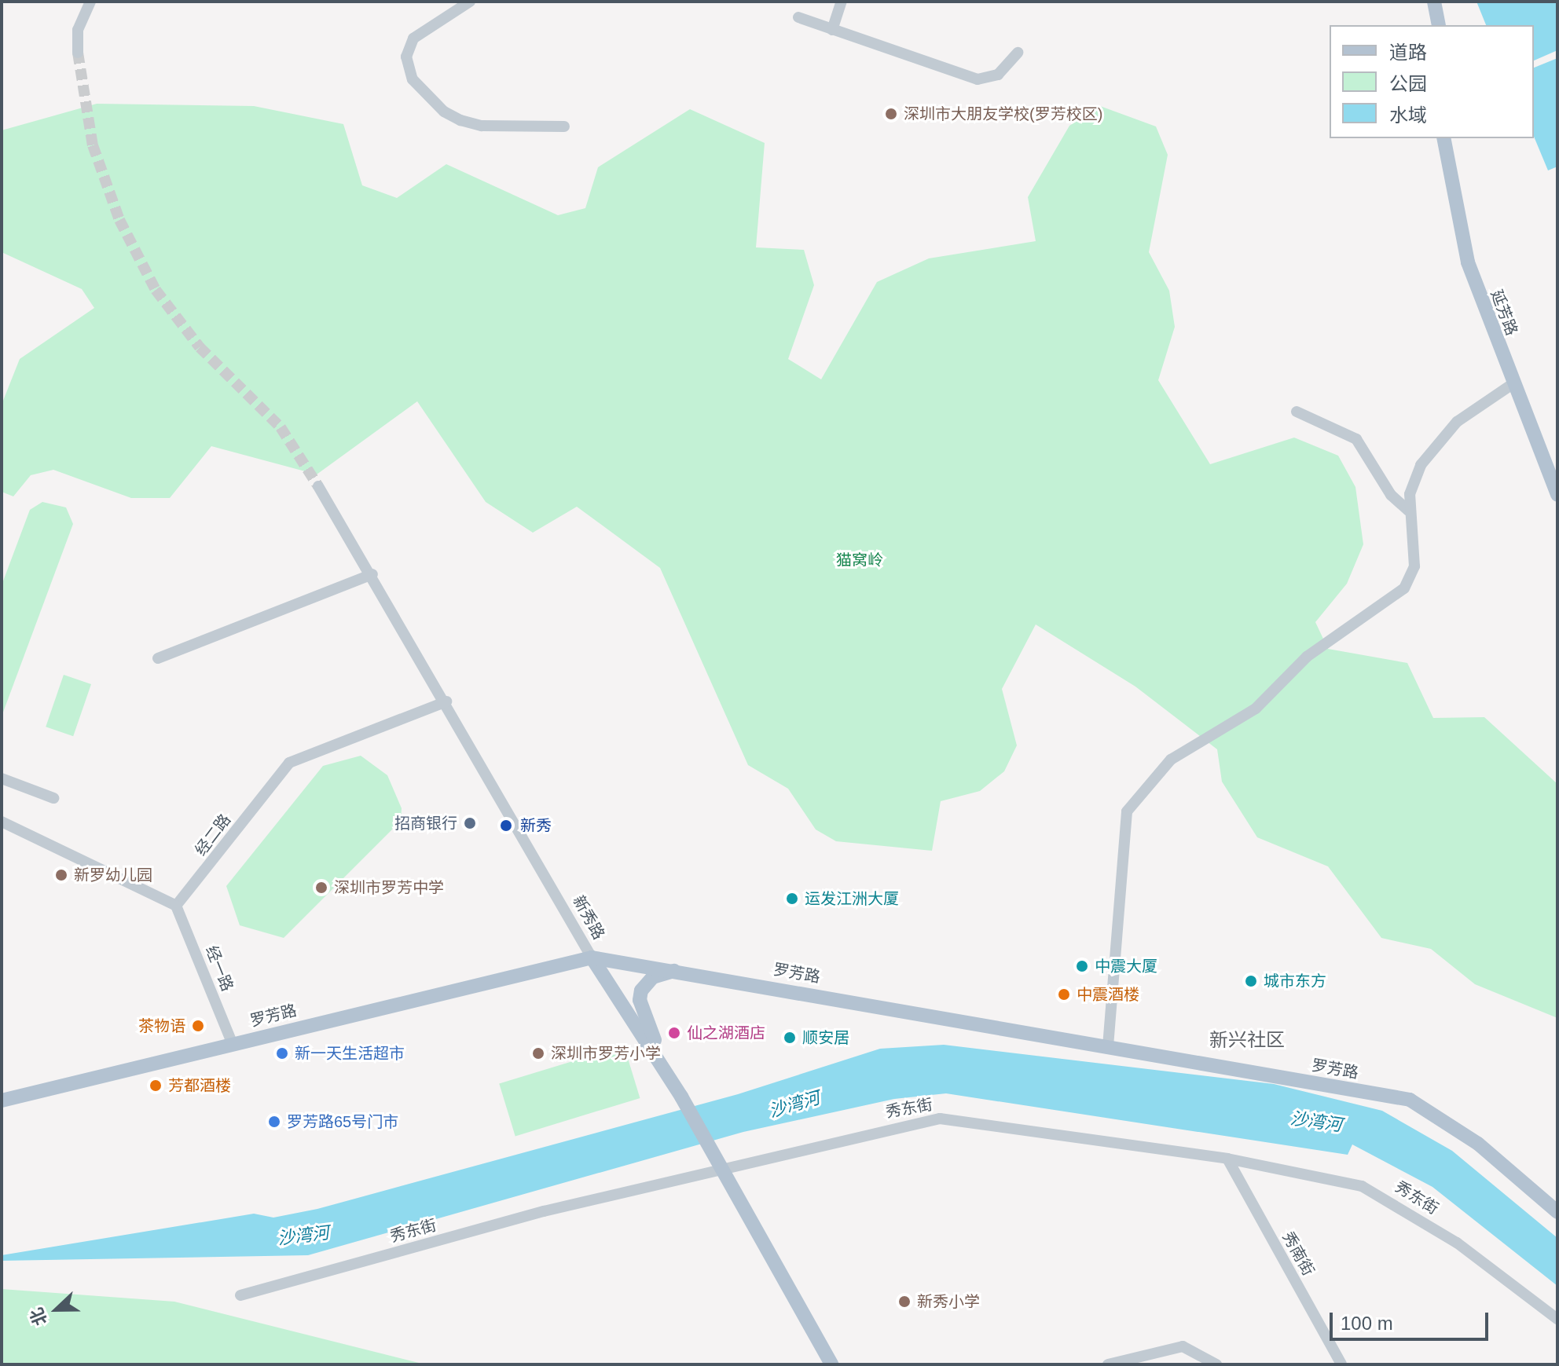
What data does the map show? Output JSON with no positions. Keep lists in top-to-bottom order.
{
  "streets": {
    "main road": ["延芳路", "新秀路", "罗芳路"],
    "street": [
      "经二路",
      "经一路",
      "秀东街",
      "秀南街"
    ]
  },
  "crossings": [
    ["经二路", "新秀路"],
    ["经二路", "经一路"],
    ["新秀路", "罗芳路"],
    ["新秀路", "秀东街"],
    ["经一路", "罗芳路"],
    ["秀东街", "秀南街"]
  ],
  "districts": ["新兴社区"],
  "water": ["沙湾河"],
  "parks": ["猫窝岭"],
  "places": [
    "深圳市大朋友学校(罗芳校区)",
    "招商银行",
    "新秀",
    "新罗幼儿园",
    "深圳市罗芳中学",
    "运发江洲大厦",
    "中震大厦",
    "城市东方",
    "中震酒楼",
    "茶物语",
    "仙之湖酒店",
    "顺安居",
    "新一天生活超市",
    "深圳市罗芳小学",
    "芳都酒楼",
    "罗芳路65号门市",
    "新秀小学"
  ],
  "legend": ["道路", "公园", "水域"],
  "scale_bar": "100 m",
  "north": "left"
}
